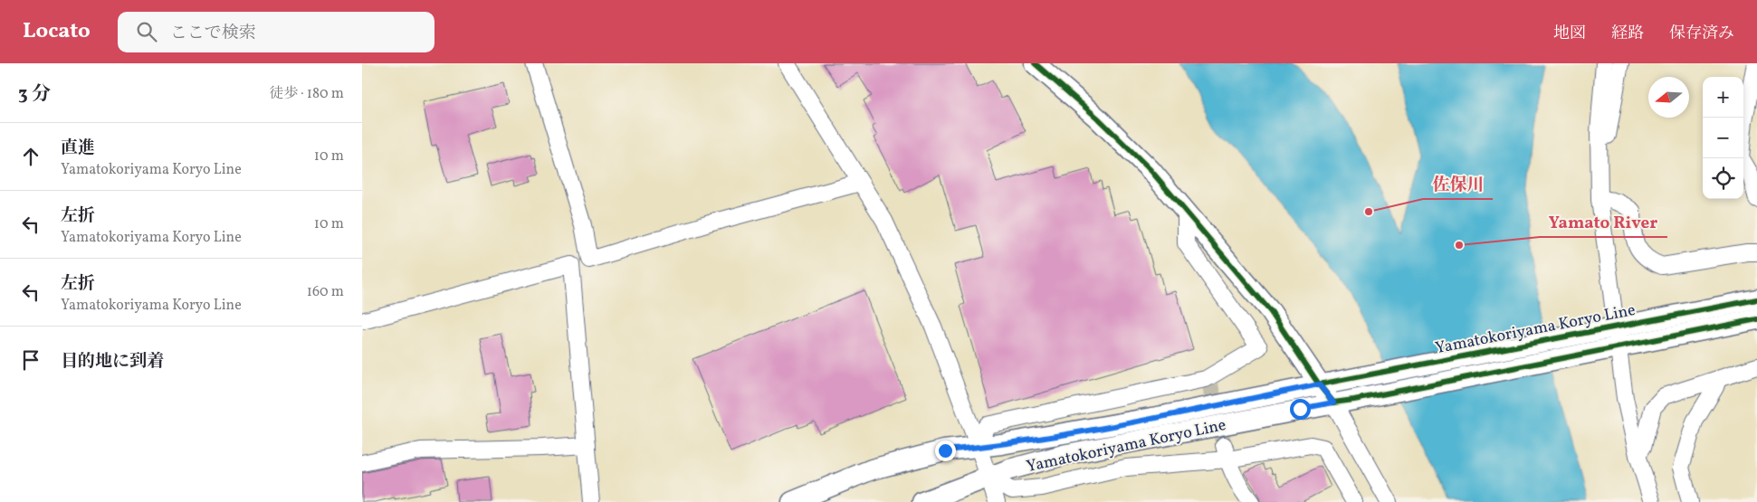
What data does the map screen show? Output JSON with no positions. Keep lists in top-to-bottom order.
{
  "streets": {
    "main road": ["Yamatokoriyama Koryo Line"]
  },
  "places": ["佐保川", "Yamato River"],
  "north": "left",
  "page": {
    "header": "Locato",
    "search": "ここで検索",
    "nav": ["地図", "経路", "保存済み"],
    "heading": ["3 分", "徒歩 · 180 m"],
    "map_buttons": ["+", "−"],
    "list": [
      ["直進", "Yamatokoriyama Koryo Line", "10 m"],
      ["左折", "Yamatokoriyama Koryo Line", "10 m"],
      ["左折", "Yamatokoriyama Koryo Line", "160 m"],
      "目的地に到着"
    ]
  }
}
